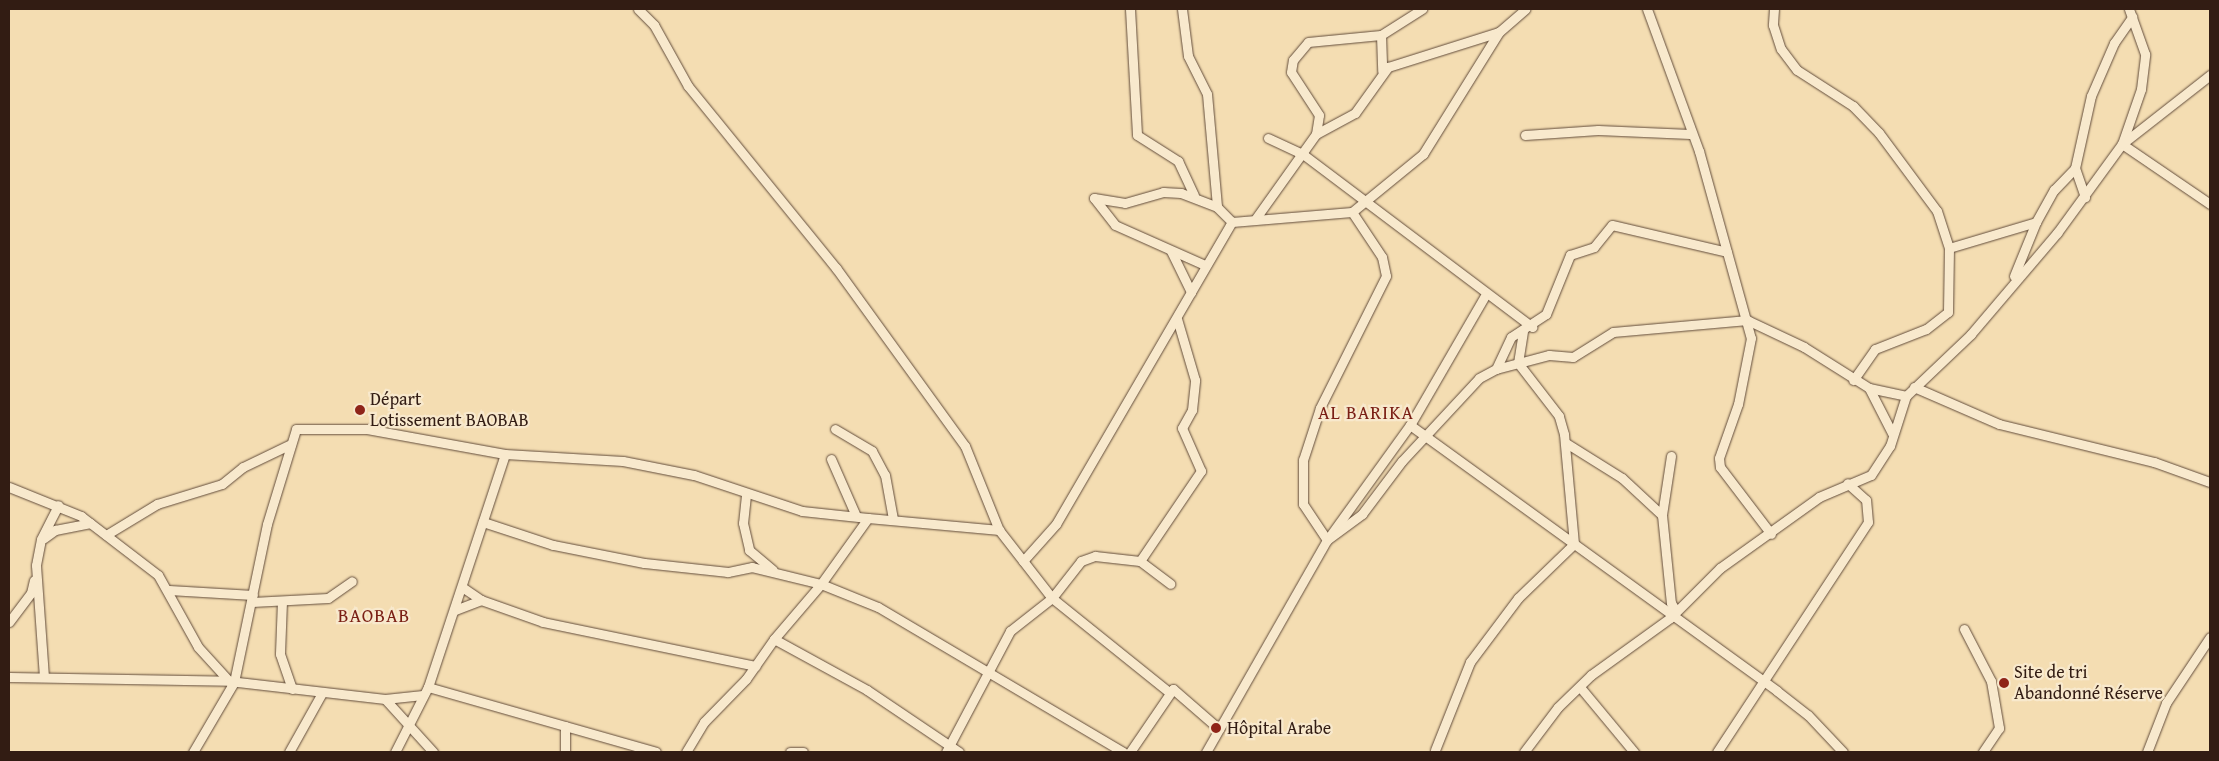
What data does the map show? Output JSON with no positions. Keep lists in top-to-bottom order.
{
  "districts": ["AL BARIKA", "BAOBAB"],
  "places": ["Départ Lotissement BAOBAB", "Site de tri Abandonné Réserve", "Hôpital Arabe"]
}
